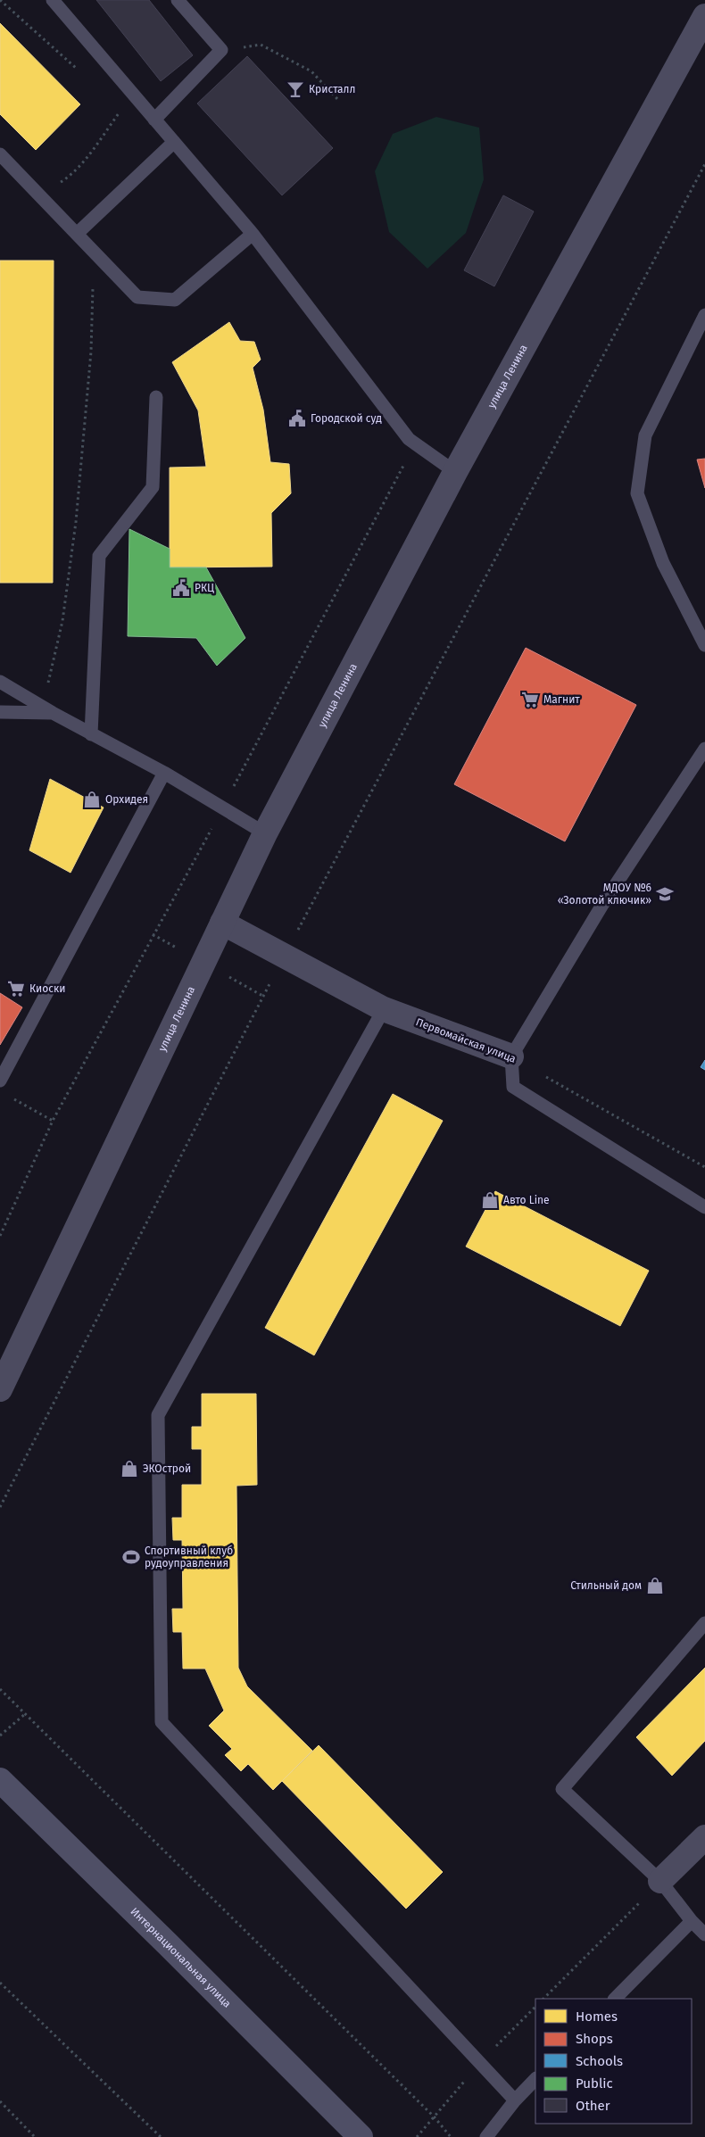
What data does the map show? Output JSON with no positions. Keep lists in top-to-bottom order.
{
  "streets": {
    "main road": ["Интернациональная улица"],
    "street": ["улица Ленина", "Первомайская улица"]
  },
  "crossings": [
    ["улица Ленина", "Первомайская улица"]
  ],
  "places": {
    "bar": ["Кристалл"],
    "public building": ["Городской суд", "РКЦ"],
    "supermarket": ["Магнит", "Киоски"],
    "shop": [
      "Орхидея",
      "Авто Line",
      "ЭКОстрой",
      "Стильный дом"
    ],
    "school or university": ["МДОУ №6 «Золотой ключик»"],
    "sports": ["Спортивный клуб рудоуправления"]
  },
  "legend": [
    "Homes",
    "Shops",
    "Schools",
    "Public",
    "Other"
  ]
}
